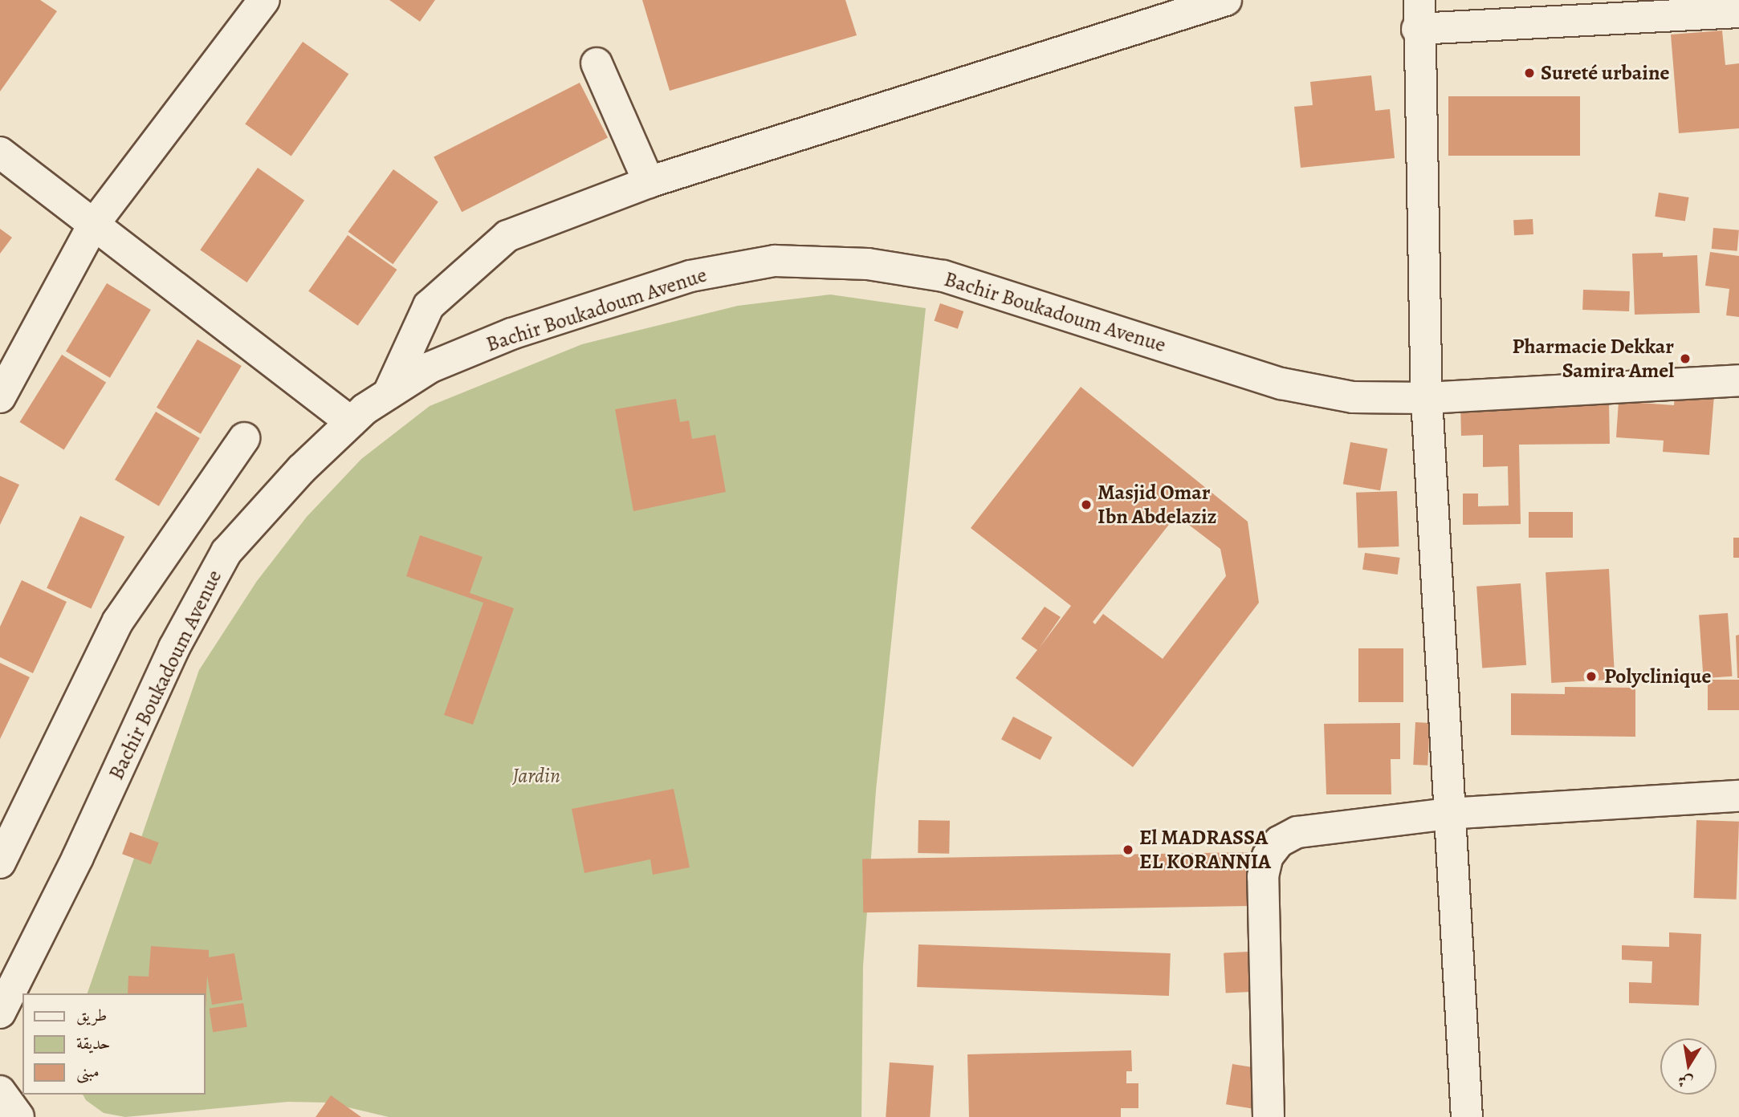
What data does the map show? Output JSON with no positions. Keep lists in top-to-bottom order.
{
  "streets": {
    "street": ["Bachir Boukadoum Avenue"]
  },
  "parks": ["Jardin"],
  "places": [
    "Sureté urbaine",
    "Pharmacie Dekkar Samira Amel",
    "Masjid Omar Ibn Abdelaziz",
    "Polyclinique",
    "El MADRASSA EL KORANNIA"
  ],
  "legend": ["طريق", "حديقة", "مبنى"],
  "north": "bottom"
}
